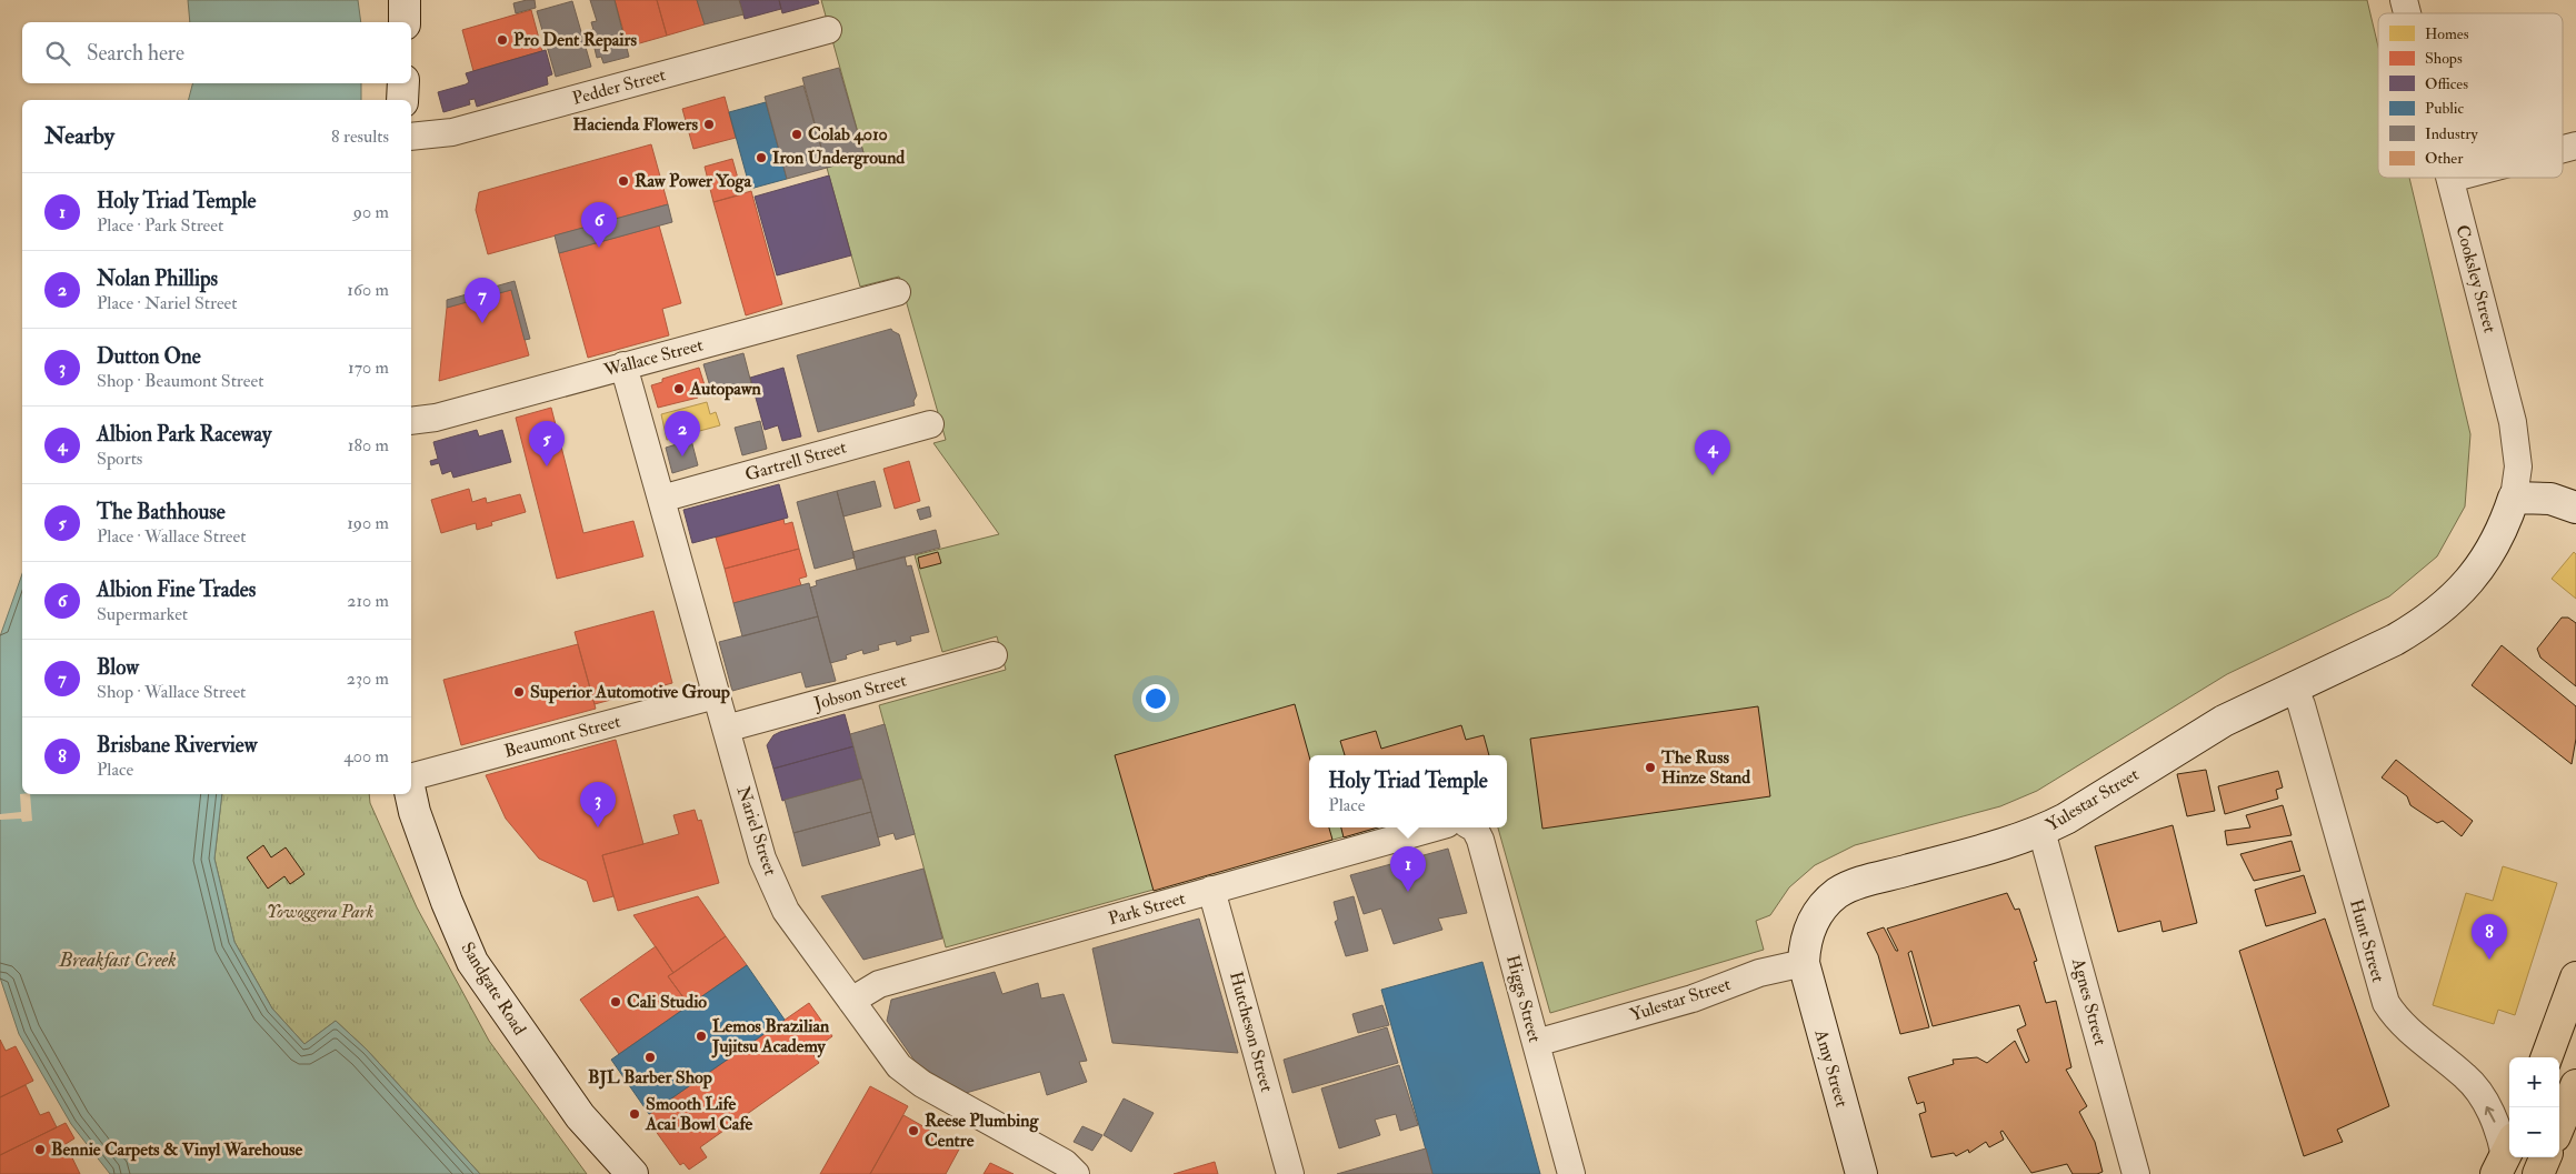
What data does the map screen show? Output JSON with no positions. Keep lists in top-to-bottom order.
{
  "streets": {
    "street": [
      "Pedder Street",
      "Cooksley Street",
      "Wallace Street",
      "Gartrell Street",
      "Jobson Street",
      "Beaumont Street",
      "Yulestar Street",
      "Nariel Street",
      "Park Street",
      "Hunt Street",
      "Sandgate Road",
      "Higgs Street",
      "Agnes Street",
      "Hutcheson Street",
      "Amy Street"
    ]
  },
  "crossings": [
    ["Cooksley Street", "Yulestar Street"],
    ["Wallace Street", "Nariel Street"],
    ["Gartrell Street", "Nariel Street"],
    ["Jobson Street", "Nariel Street"],
    ["Beaumont Street", "Nariel Street"],
    ["Yulestar Street", "Hunt Street"],
    ["Yulestar Street", "Higgs Street"],
    ["Yulestar Street", "Agnes Street"],
    ["Yulestar Street", "Amy Street"],
    ["Nariel Street", "Park Street"],
    ["Park Street", "Hutcheson Street"]
  ],
  "one_way": ["Hunt Street"],
  "water": ["Breakfast Creek"],
  "parks": ["Yowoggera Park"],
  "places": [
    "Pro Dent Repairs",
    "Hacienda Flowers",
    "Colab 4010",
    "Iron Underground",
    "Raw Power Yoga",
    "Autopawn",
    "Superior Automotive Group",
    "The Russ Hinze Stand",
    "Cali Studio",
    "Lemos Brazilian Jujitsu Academy",
    "BJL Barber Shop",
    "Smooth Life Acai Bowl Cafe",
    "Reese Plumbing Centre",
    "Bennie Carpets & Vinyl Warehouse"
  ],
  "legend": [
    "Homes",
    "Shops",
    "Offices",
    "Public",
    "Industry",
    "Other"
  ],
  "page": {
    "search": "Search here",
    "heading": ["Nearby", "8 results"],
    "list": [
      {
        "mark": "1",
        "name": "Holy Triad Temple",
        "note": "Place · Park Street",
        "value": "90 m"
      },
      {
        "mark": "2",
        "name": "Nolan Phillips",
        "note": "Place · Nariel Street",
        "value": "160 m"
      },
      {
        "mark": "3",
        "name": "Dutton One",
        "note": "Shop · Beaumont Street",
        "value": "170 m"
      },
      {
        "mark": "4",
        "name": "Albion Park Raceway",
        "note": "Sports",
        "value": "180 m"
      },
      {
        "mark": "5",
        "name": "The Bathhouse",
        "note": "Place · Wallace Street",
        "value": "190 m"
      },
      {
        "mark": "6",
        "name": "Albion Fine Trades",
        "note": "Supermarket",
        "value": "210 m"
      },
      {
        "mark": "7",
        "name": "Blow",
        "note": "Shop · Wallace Street",
        "value": "230 m"
      },
      {
        "mark": "8",
        "name": "Brisbane Riverview",
        "note": "Place",
        "value": "400 m"
      }
    ],
    "pins": [
      "6",
      "7",
      "2",
      "5",
      "4",
      "3",
      "1",
      "8"
    ],
    "popup": ["Holy Triad Temple", "Place"],
    "map_buttons": ["+", "−"]
  }
}
